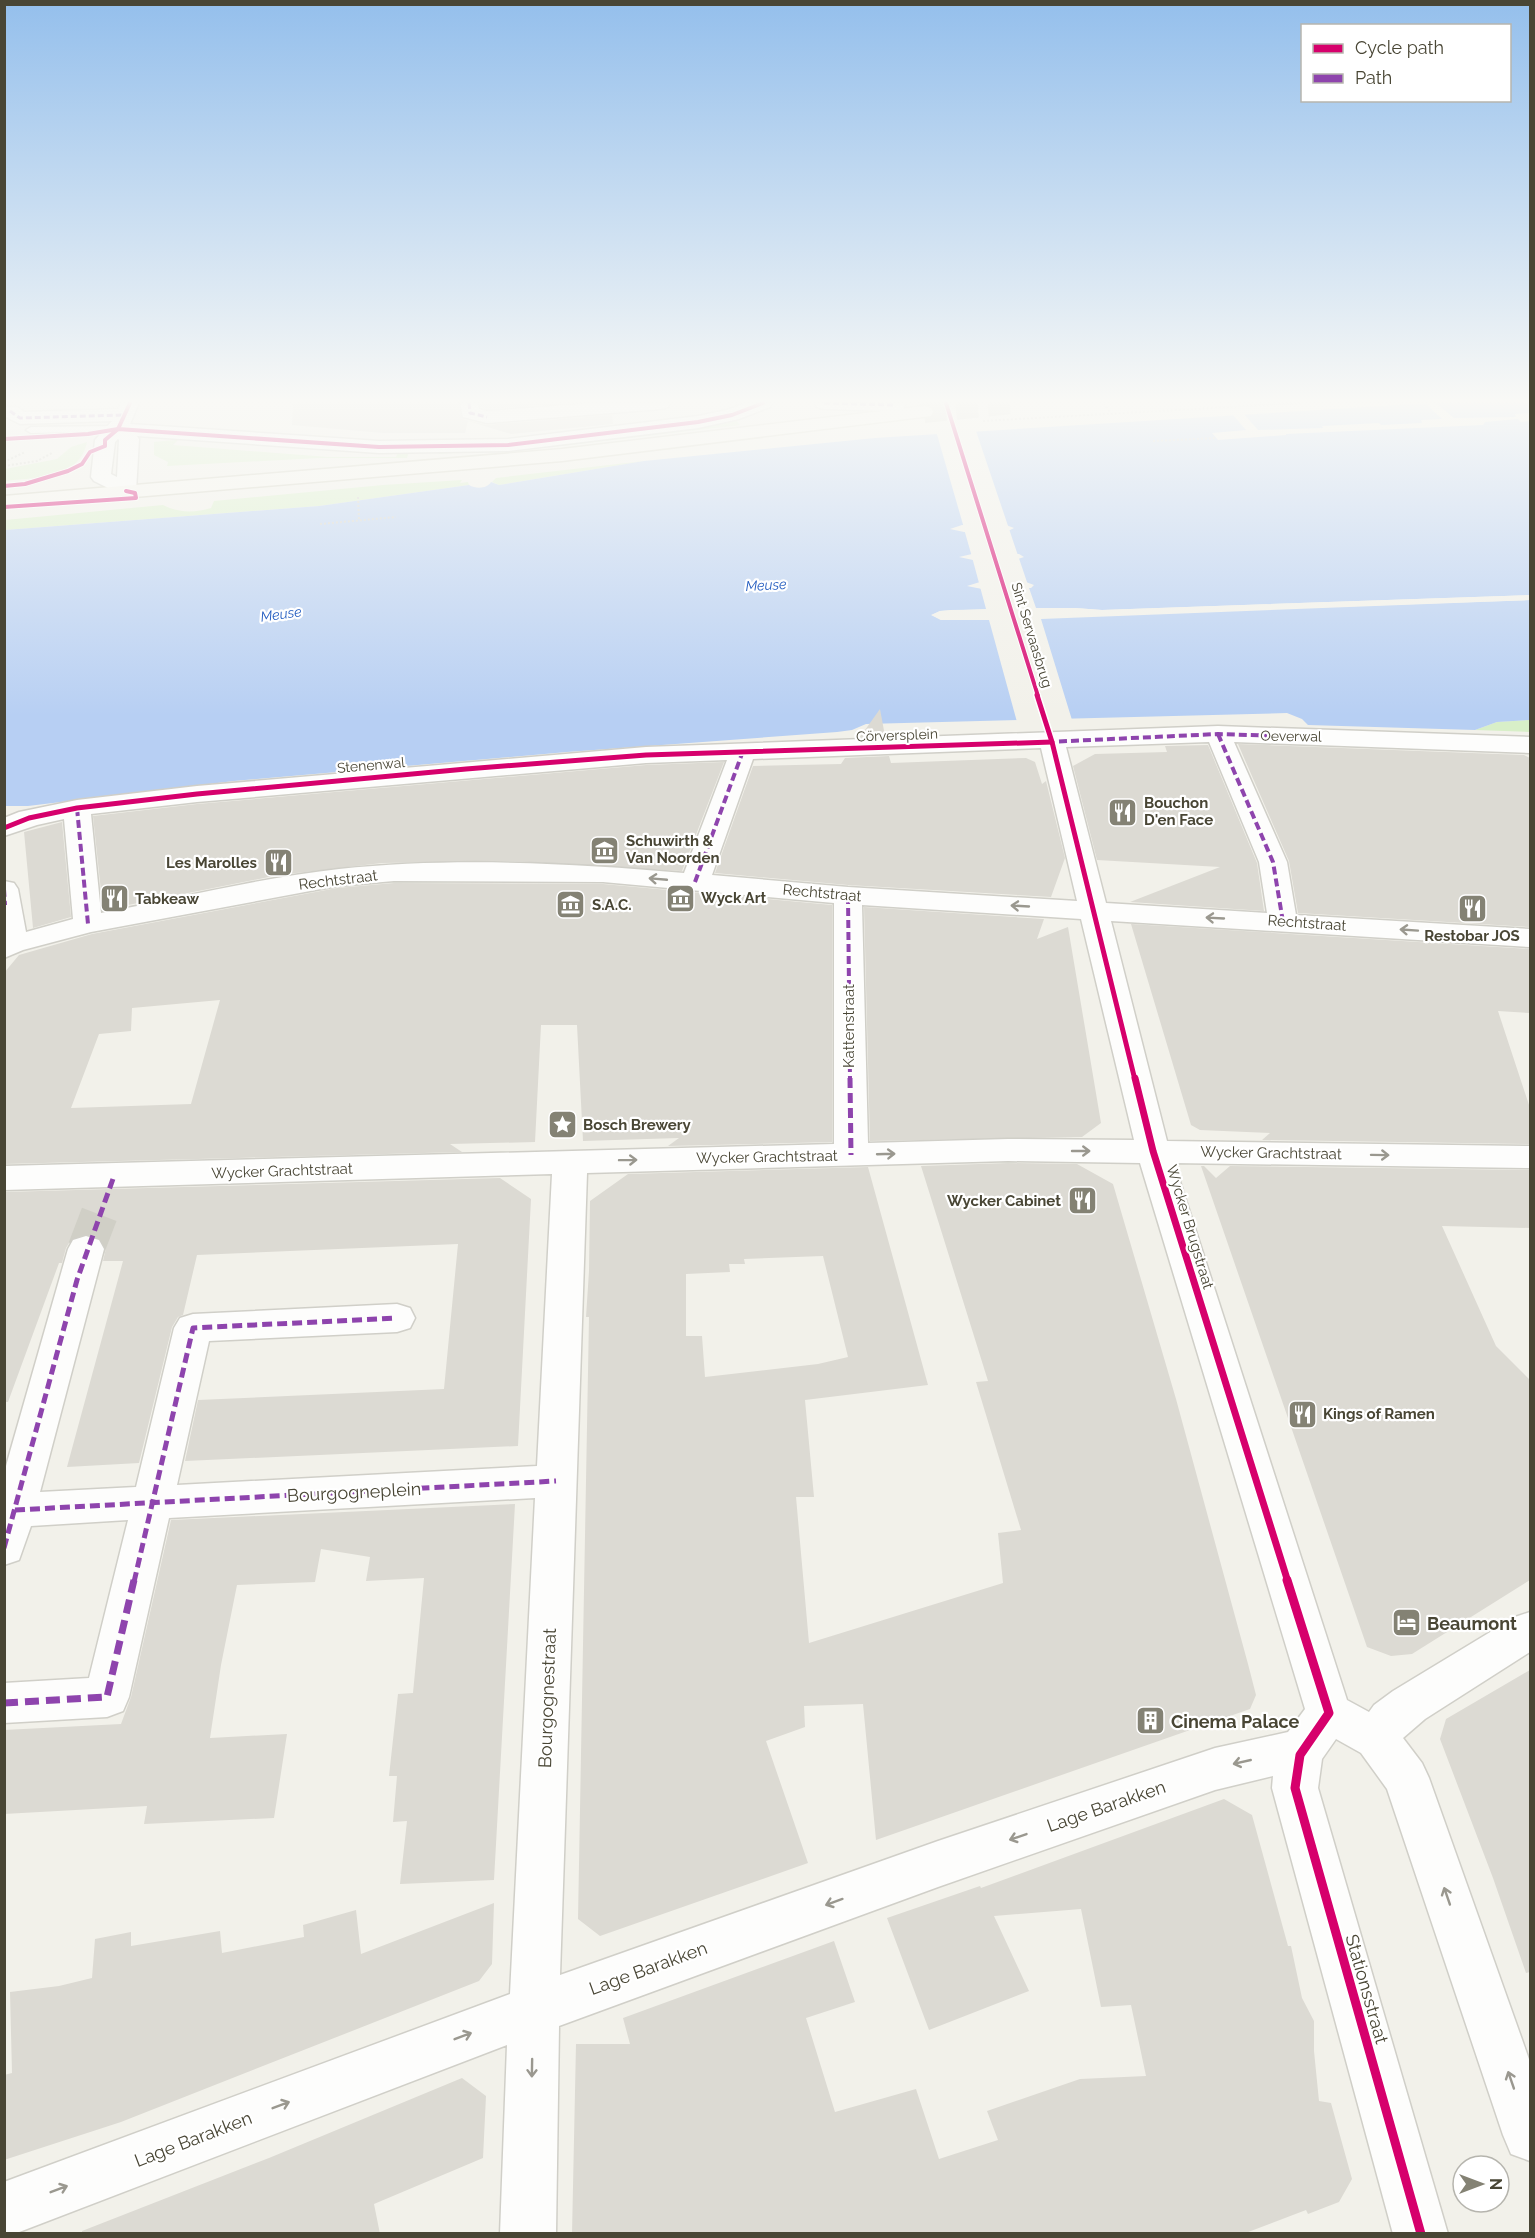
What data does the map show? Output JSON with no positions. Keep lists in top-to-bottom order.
{
  "streets": {
    "street": [
      "Cörversplein",
      "Oeverwal",
      "Stenenwal",
      "Rechtstraat",
      "Kattenstraat",
      "Wycker Grachtstraat",
      "Wycker Brugstraat",
      "Bourgogneplein",
      "Bourgognestraat",
      "Lage Barakken",
      "Stationsstraat"
    ],
    "cycle path": ["Sint Servaasbrug"]
  },
  "crossings": [
    ["Cörversplein", "Oeverwal"],
    ["Cörversplein", "Stenenwal"],
    ["Cörversplein", "Wycker Brugstraat"],
    ["Oeverwal", "Wycker Brugstraat"],
    ["Rechtstraat", "Kattenstraat"],
    ["Rechtstraat", "Wycker Brugstraat"],
    ["Kattenstraat", "Wycker Grachtstraat"],
    ["Wycker Grachtstraat", "Wycker Brugstraat"],
    ["Wycker Grachtstraat", "Bourgognestraat"],
    ["Bourgogneplein", "Bourgognestraat"],
    ["Bourgognestraat", "Lage Barakken"],
    ["Lage Barakken", "Stationsstraat"]
  ],
  "one_way": ["Rechtstraat", "Wycker Grachtstraat"],
  "water": ["Meuse"],
  "places": {
    "restaurant": [
      "Bouchon D'en Face",
      "Les Marolles",
      "Tabkeaw",
      "Restobar JOS",
      "Wycker Cabinet",
      "Kings of Ramen"
    ],
    "museum": ["Schuwirth & Van Noorden", "Wyck Art", "S.A.C."],
    "place": ["Bosch Brewery"],
    "hotel": ["Beaumont"],
    "building": ["Cinema Palace"]
  },
  "legend": ["Cycle path", "Path"],
  "north": "right"
}
